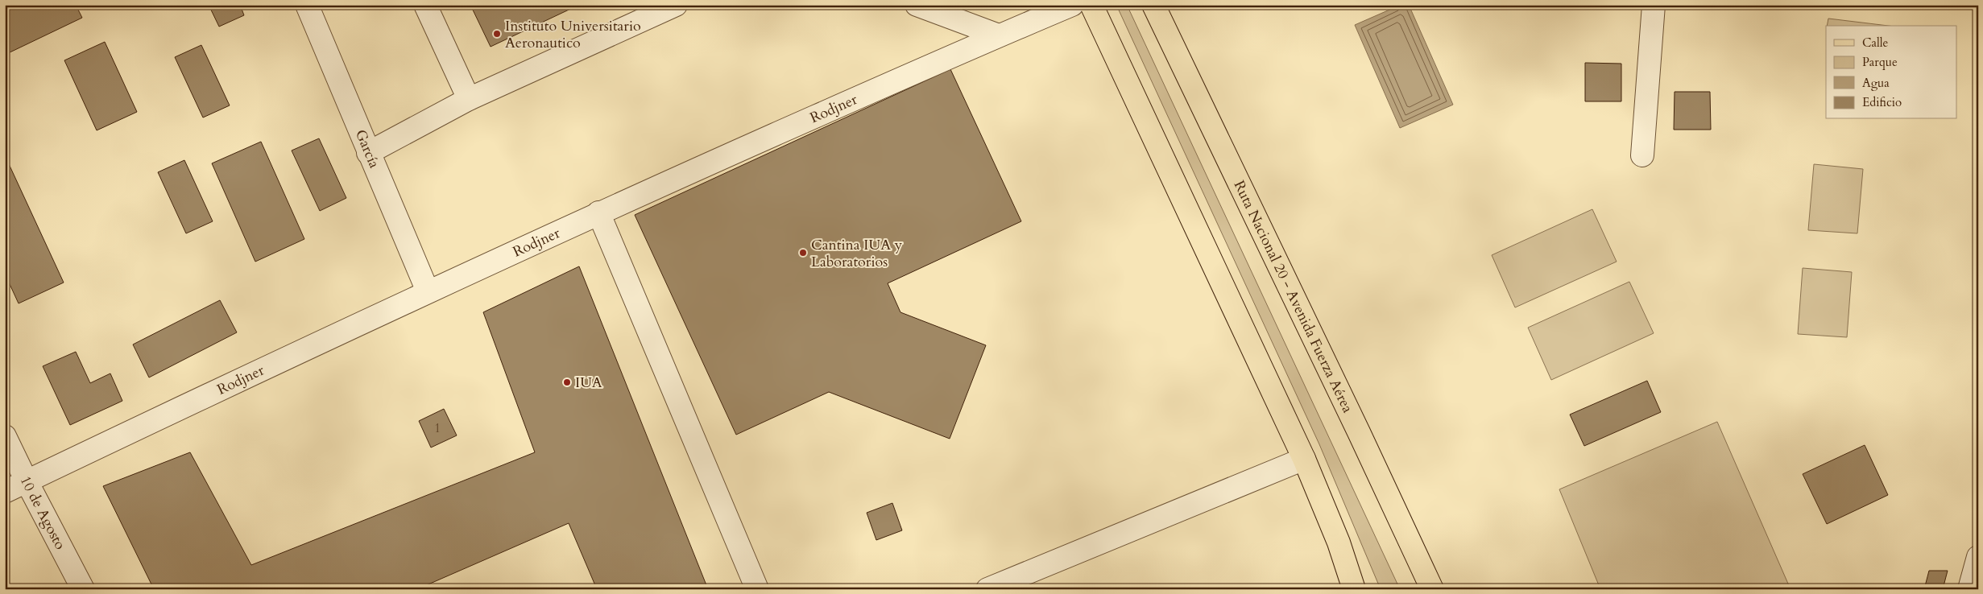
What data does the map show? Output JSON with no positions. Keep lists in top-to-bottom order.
{
  "streets": {
    "main road": ["Ruta Nacional 20 - Avenida Fuerza Aérea"],
    "street": ["Rodjner", "García", "10 de Agosto"]
  },
  "crossings": [
    ["Rodjner", "García"],
    ["Rodjner", "10 de Agosto"]
  ],
  "places": ["Instituto Universitario Aeronautico", "Cantina IUA y Laboratorios", "IUA"],
  "house_numbers": ["1"],
  "legend": [
    "Calle",
    "Parque",
    "Agua",
    "Edificio"
  ]
}
